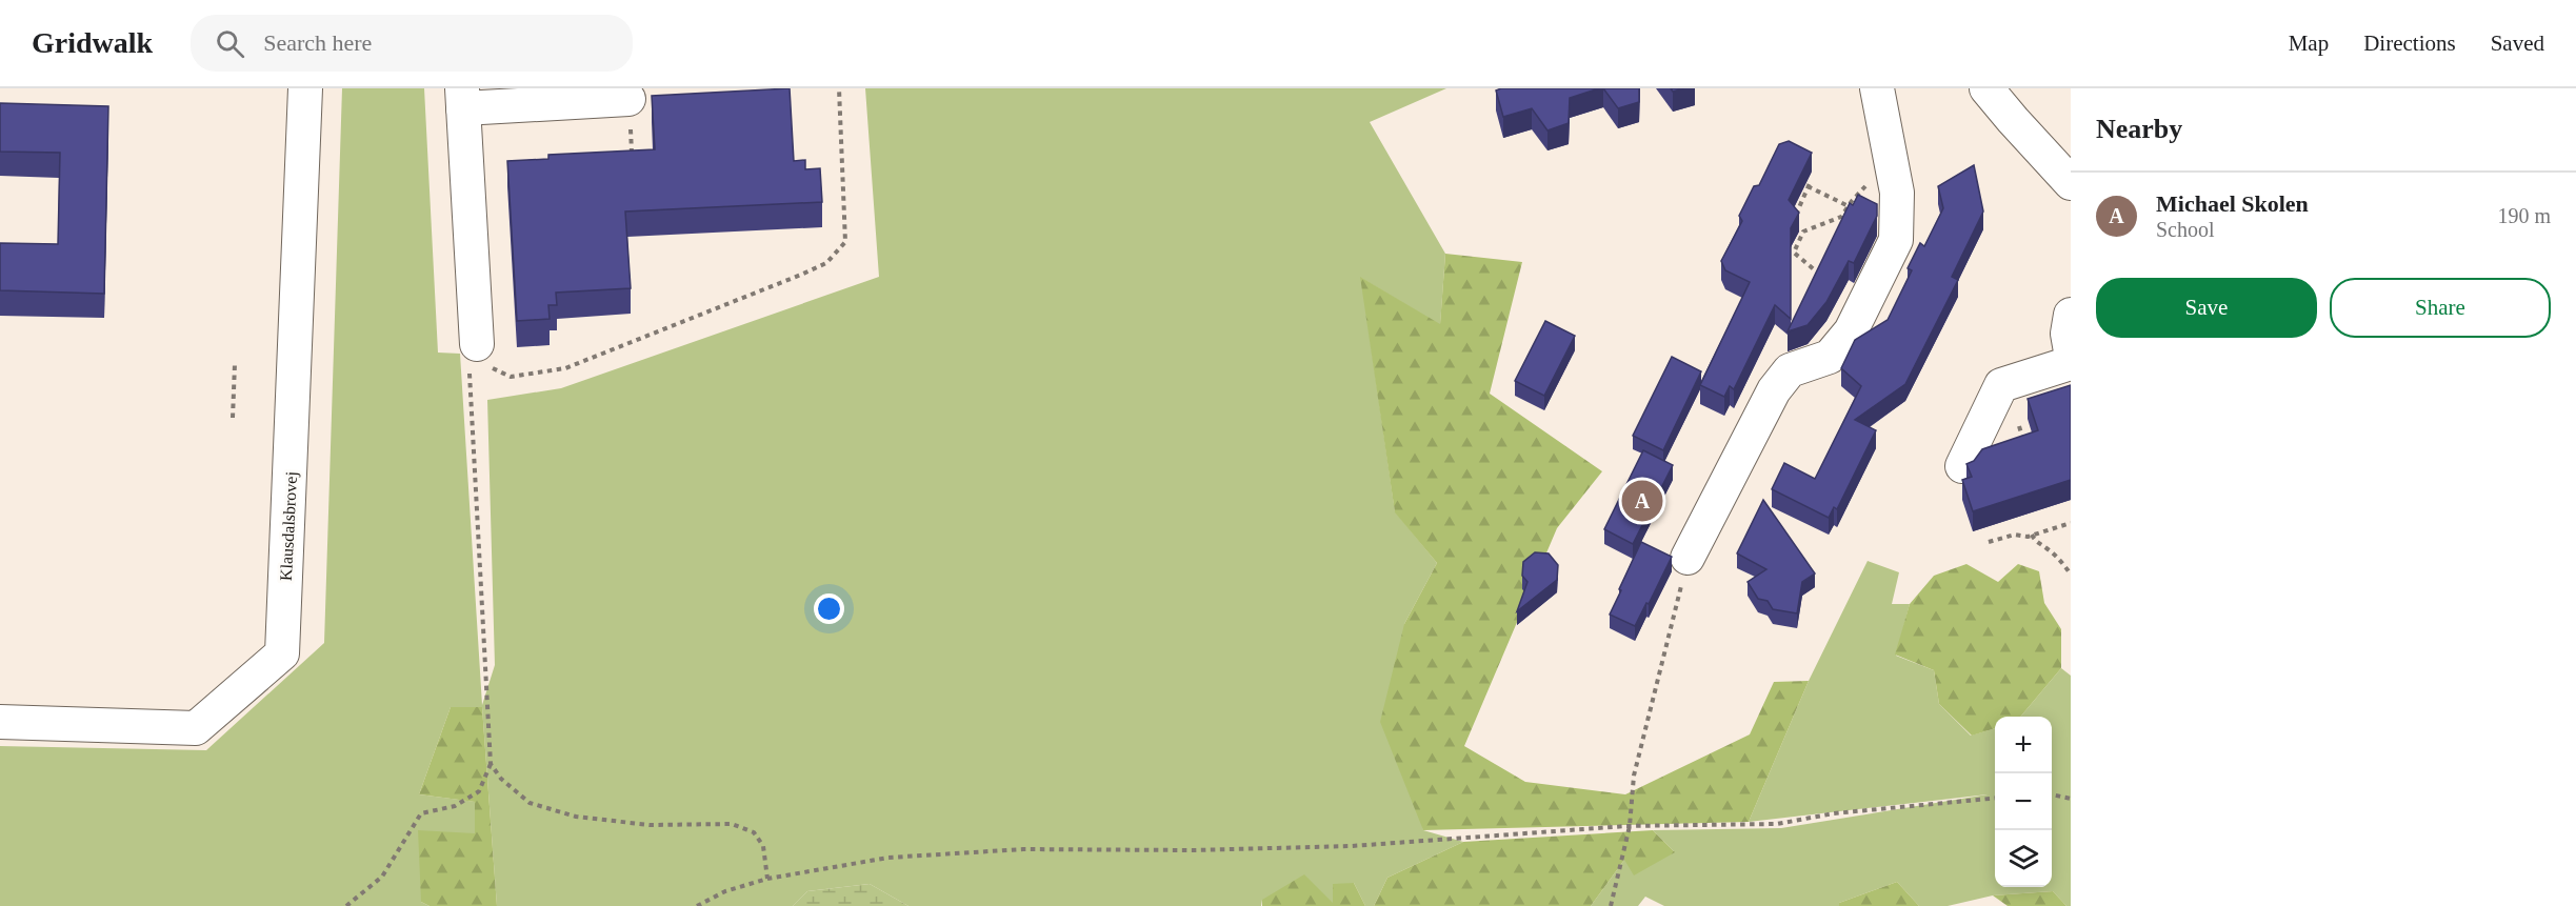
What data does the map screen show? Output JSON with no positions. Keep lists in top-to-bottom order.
{
  "streets": {
    "street": ["Klausdalsbrovej"]
  },
  "page": {
    "header": "Gridwalk",
    "search": "Search here",
    "nav": ["Map", "Directions", "Saved"],
    "heading": "Nearby",
    "list": [
      {
        "mark": "A",
        "name": "Michael Skolen",
        "note": "School",
        "value": "190 m"
      }
    ],
    "buttons": ["Save", "Share"],
    "pins": "A",
    "map_buttons": ["+", "−"]
  }
}
